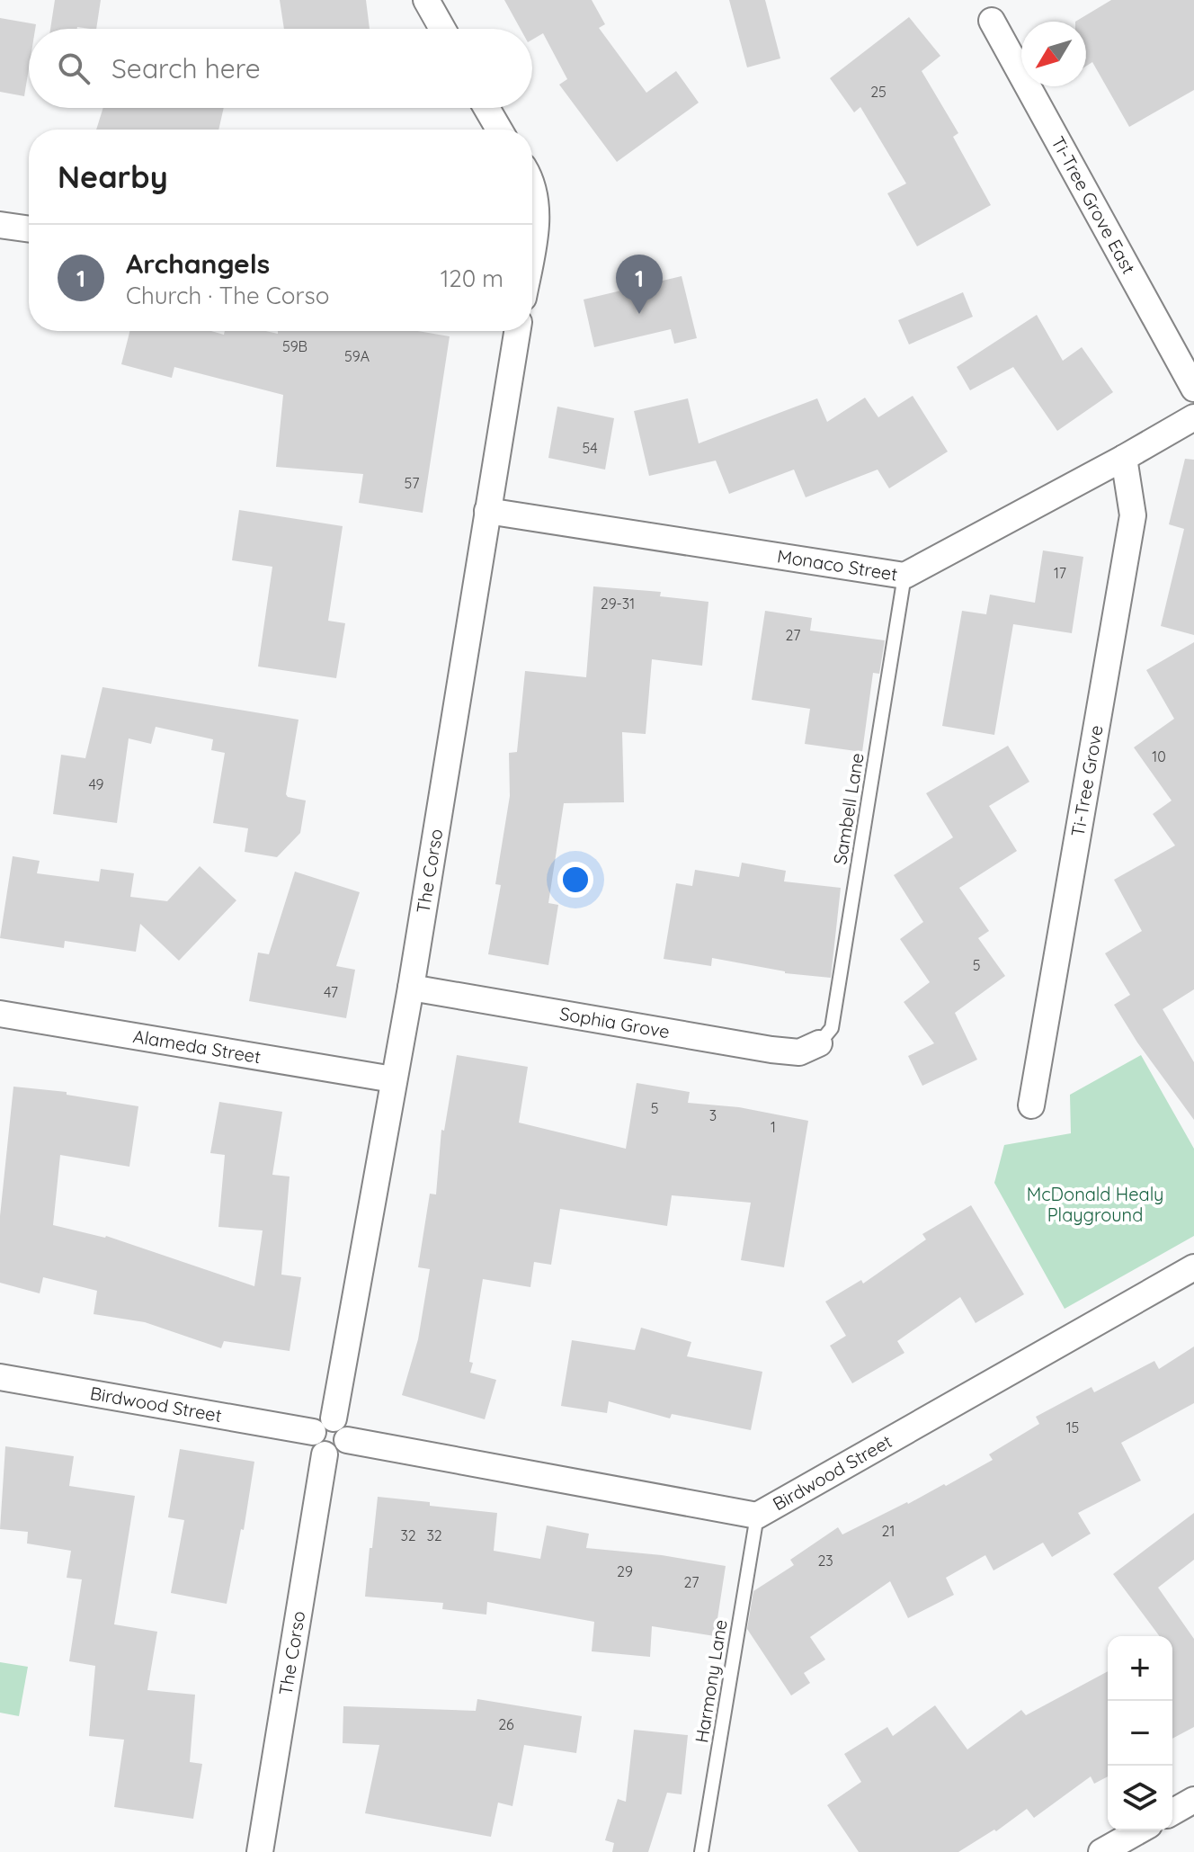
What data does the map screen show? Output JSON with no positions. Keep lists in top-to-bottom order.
{
  "streets": {
    "street": [
      "Ti-Tree Grove East",
      "Monaco Street",
      "Ti-Tree Grove",
      "The Corso",
      "Sophia Grove",
      "Alameda Street",
      "Birdwood Street"
    ],
    "lane": ["Sambell Lane", "Harmony Lane"]
  },
  "crossings": [
    ["Monaco Street", "Ti-Tree Grove"],
    ["Monaco Street", "Sambell Lane"],
    ["Monaco Street", "The Corso"],
    ["Sambell Lane", "Sophia Grove"],
    ["The Corso", "Sophia Grove"],
    ["The Corso", "Alameda Street"],
    ["The Corso", "Birdwood Street"],
    ["Birdwood Street", "Harmony Lane"]
  ],
  "parks": ["McDonald Healy Playground"],
  "house_numbers": [
    "25",
    "59B",
    "59A",
    "54",
    "57",
    "17",
    "29-31",
    "27",
    "10",
    "49",
    "5",
    "47",
    "5",
    "3",
    "1",
    "15",
    "21",
    "32",
    "32",
    "23",
    "29",
    "27",
    "26"
  ],
  "north": "bottom left",
  "page": {
    "search": "Search here",
    "heading": "Nearby",
    "list": [
      {
        "mark": "1",
        "name": "Archangels",
        "note": "Church · The Corso",
        "value": "120 m"
      }
    ],
    "pins": "1",
    "map_buttons": ["+", "−"]
  }
}
